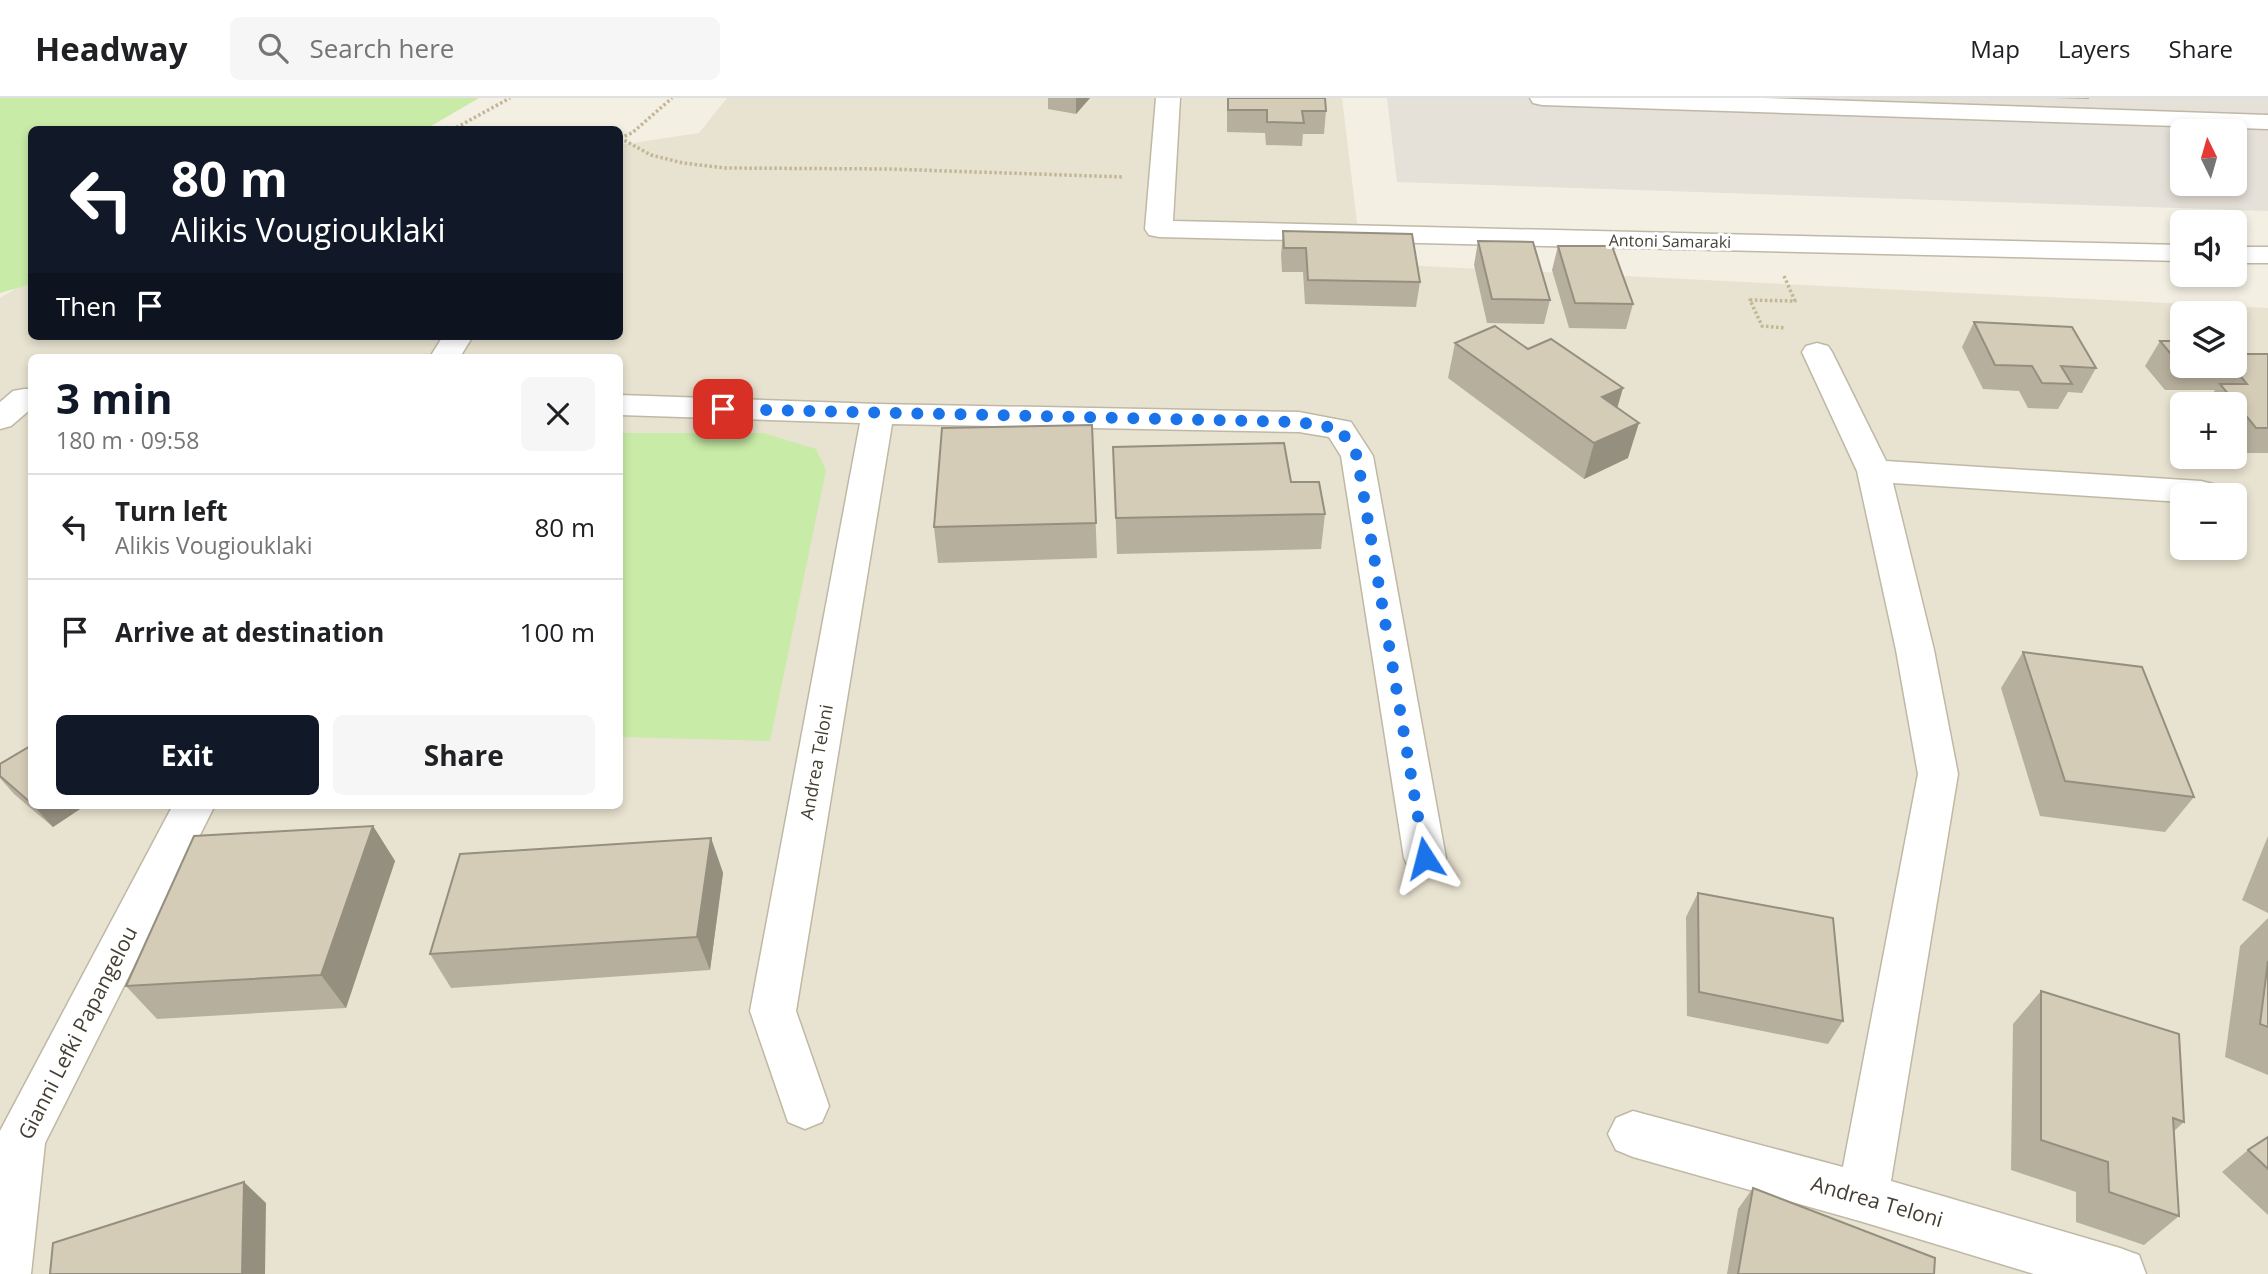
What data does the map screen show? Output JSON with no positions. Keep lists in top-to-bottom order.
{
  "streets": {
    "street": ["Antoni Samaraki", "Andrea Teloni", "Gianni Lefki Papangelou"]
  },
  "north": "top",
  "page": {
    "header": "Headway",
    "search": "Search here",
    "nav": ["Map", "Layers", "Share"],
    "map_buttons": ["+", "−"],
    "turn": ["80 m", "Alikis Vougiouklaki"],
    "then": "Then",
    "heading": ["3 min", "180 m · 09:58"],
    "list": [
      {
        "name": "Turn left",
        "note": "Alikis Vougiouklaki",
        "value": "80 m"
      },
      {
        "name": "Arrive at destination",
        "value": "100 m"
      }
    ],
    "buttons": ["Exit", "Share"]
  }
}
